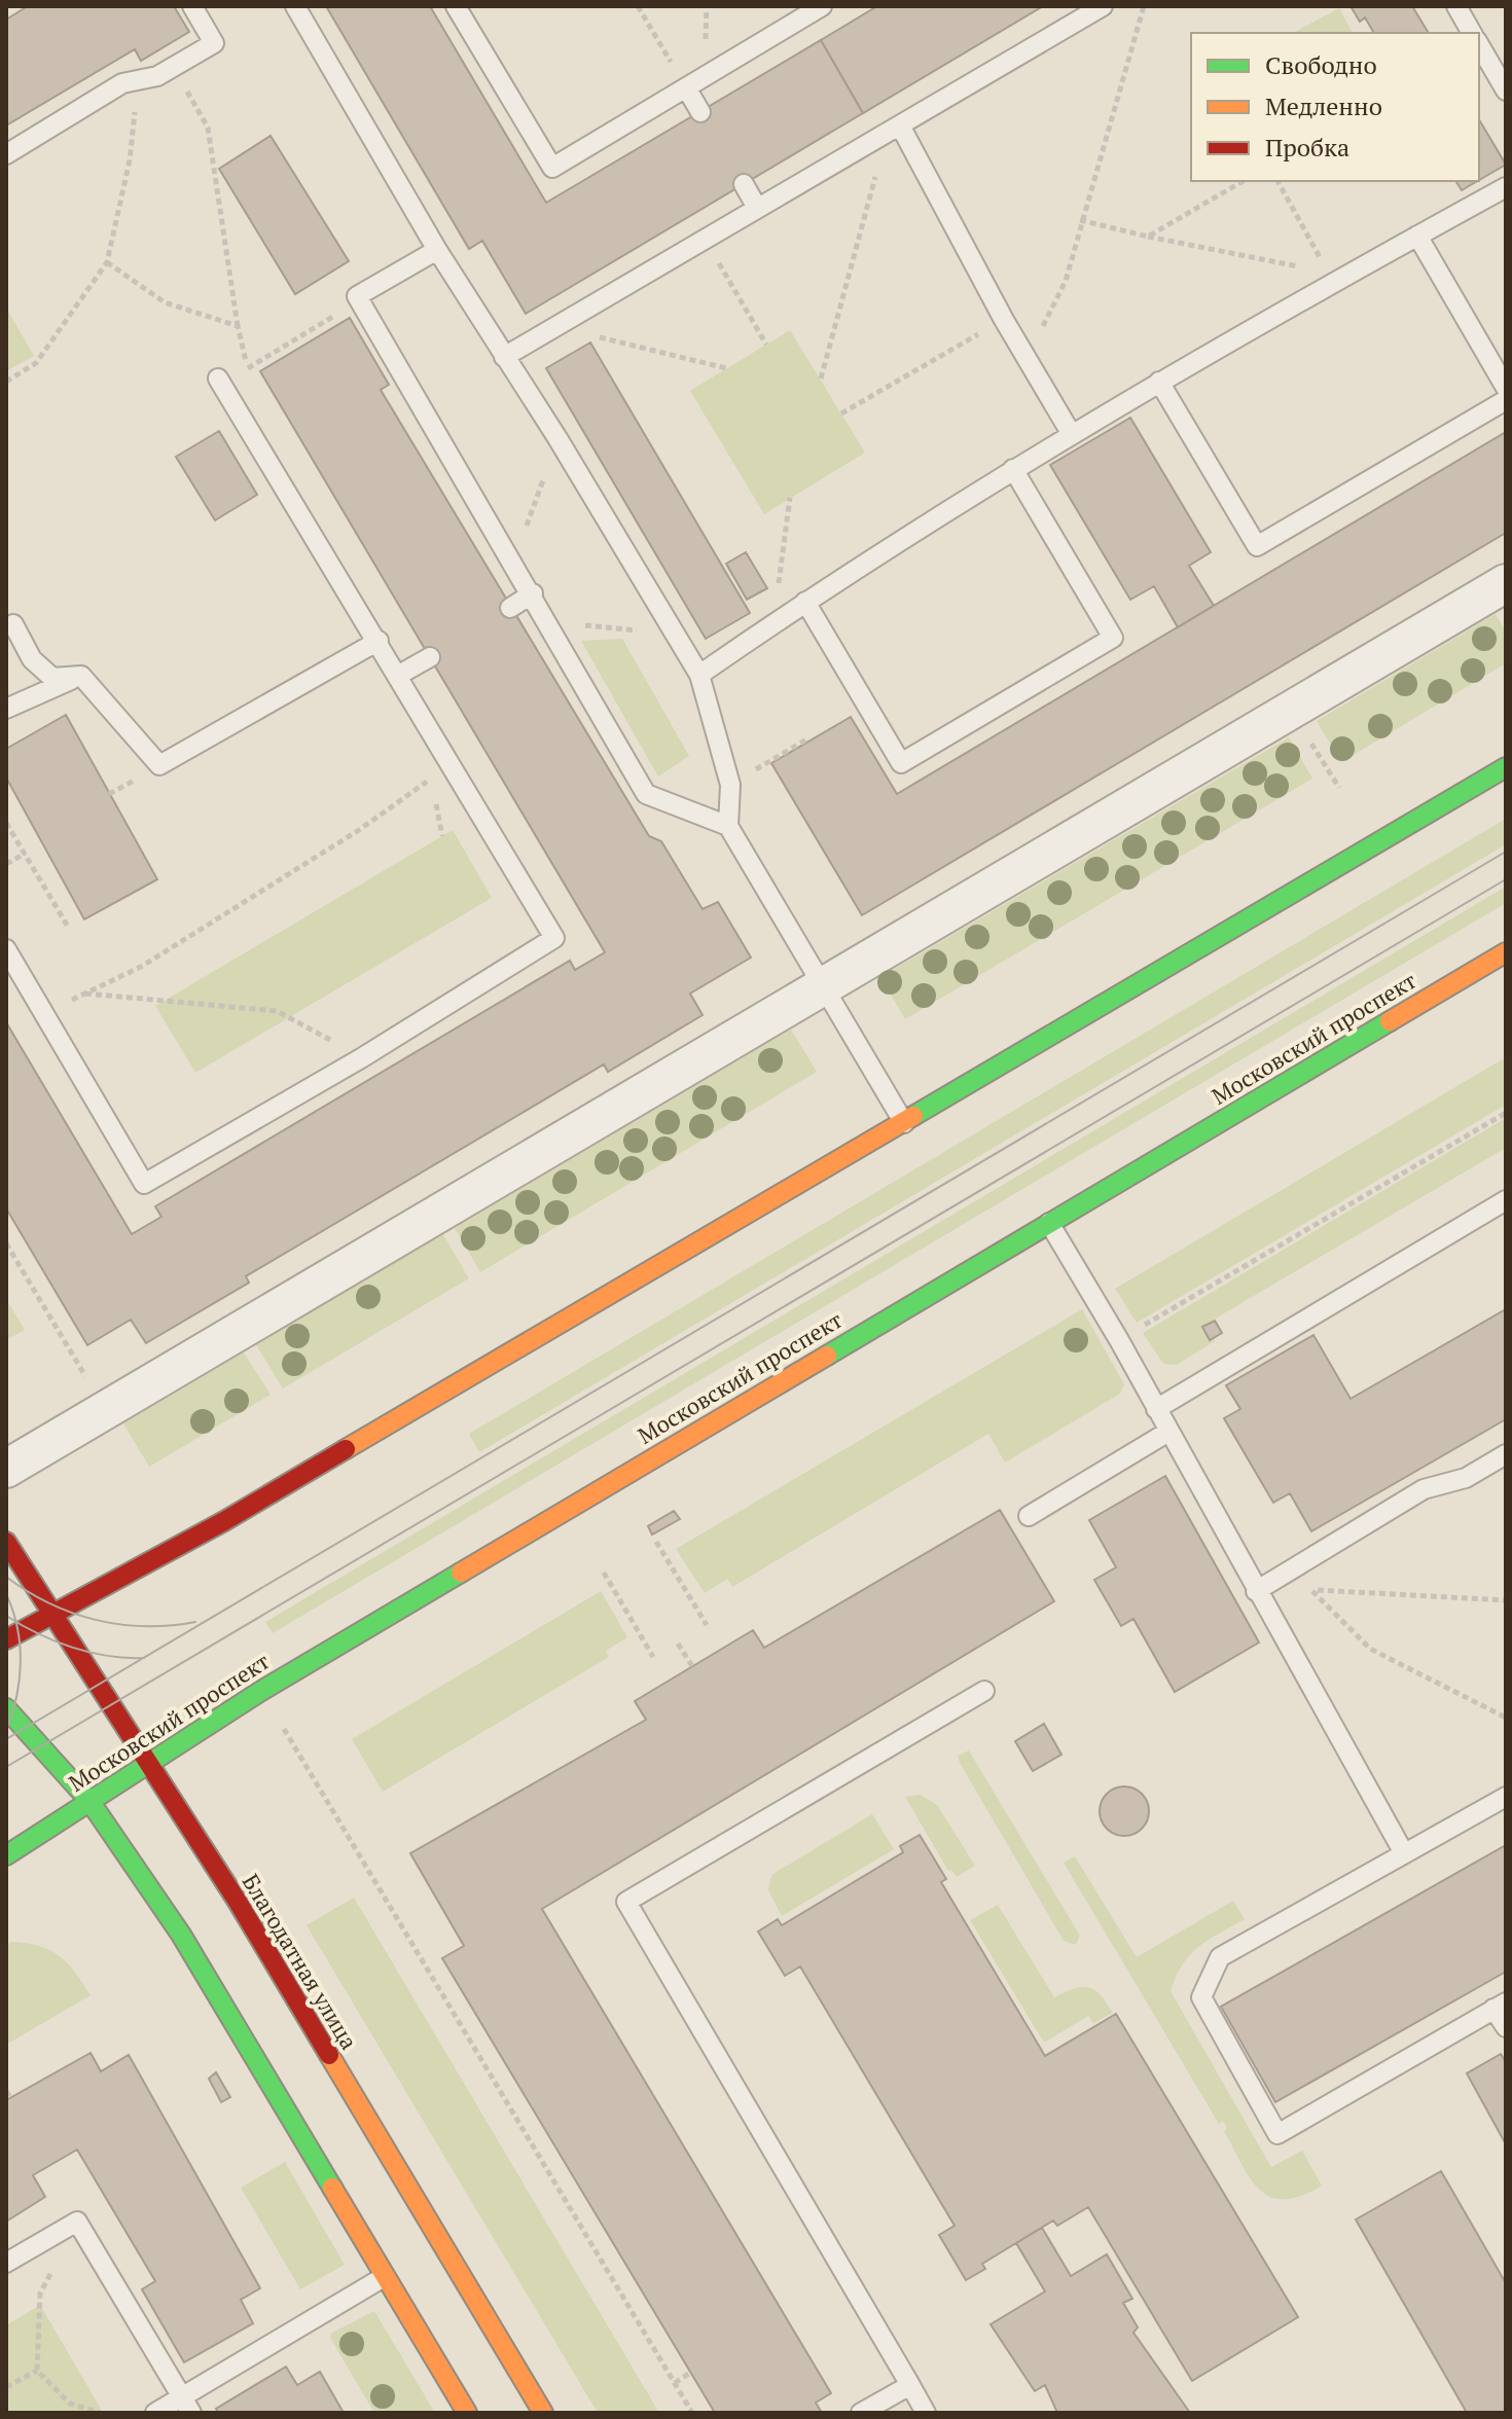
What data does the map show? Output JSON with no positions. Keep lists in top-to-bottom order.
{
  "streets": {
    "main road": ["Московский проспект", "Благодатная улица"]
  },
  "crossings": [
    ["Московский проспект", "Благодатная улица"]
  ],
  "legend": ["Свободно", "Медленно", "Пробка"]
}
